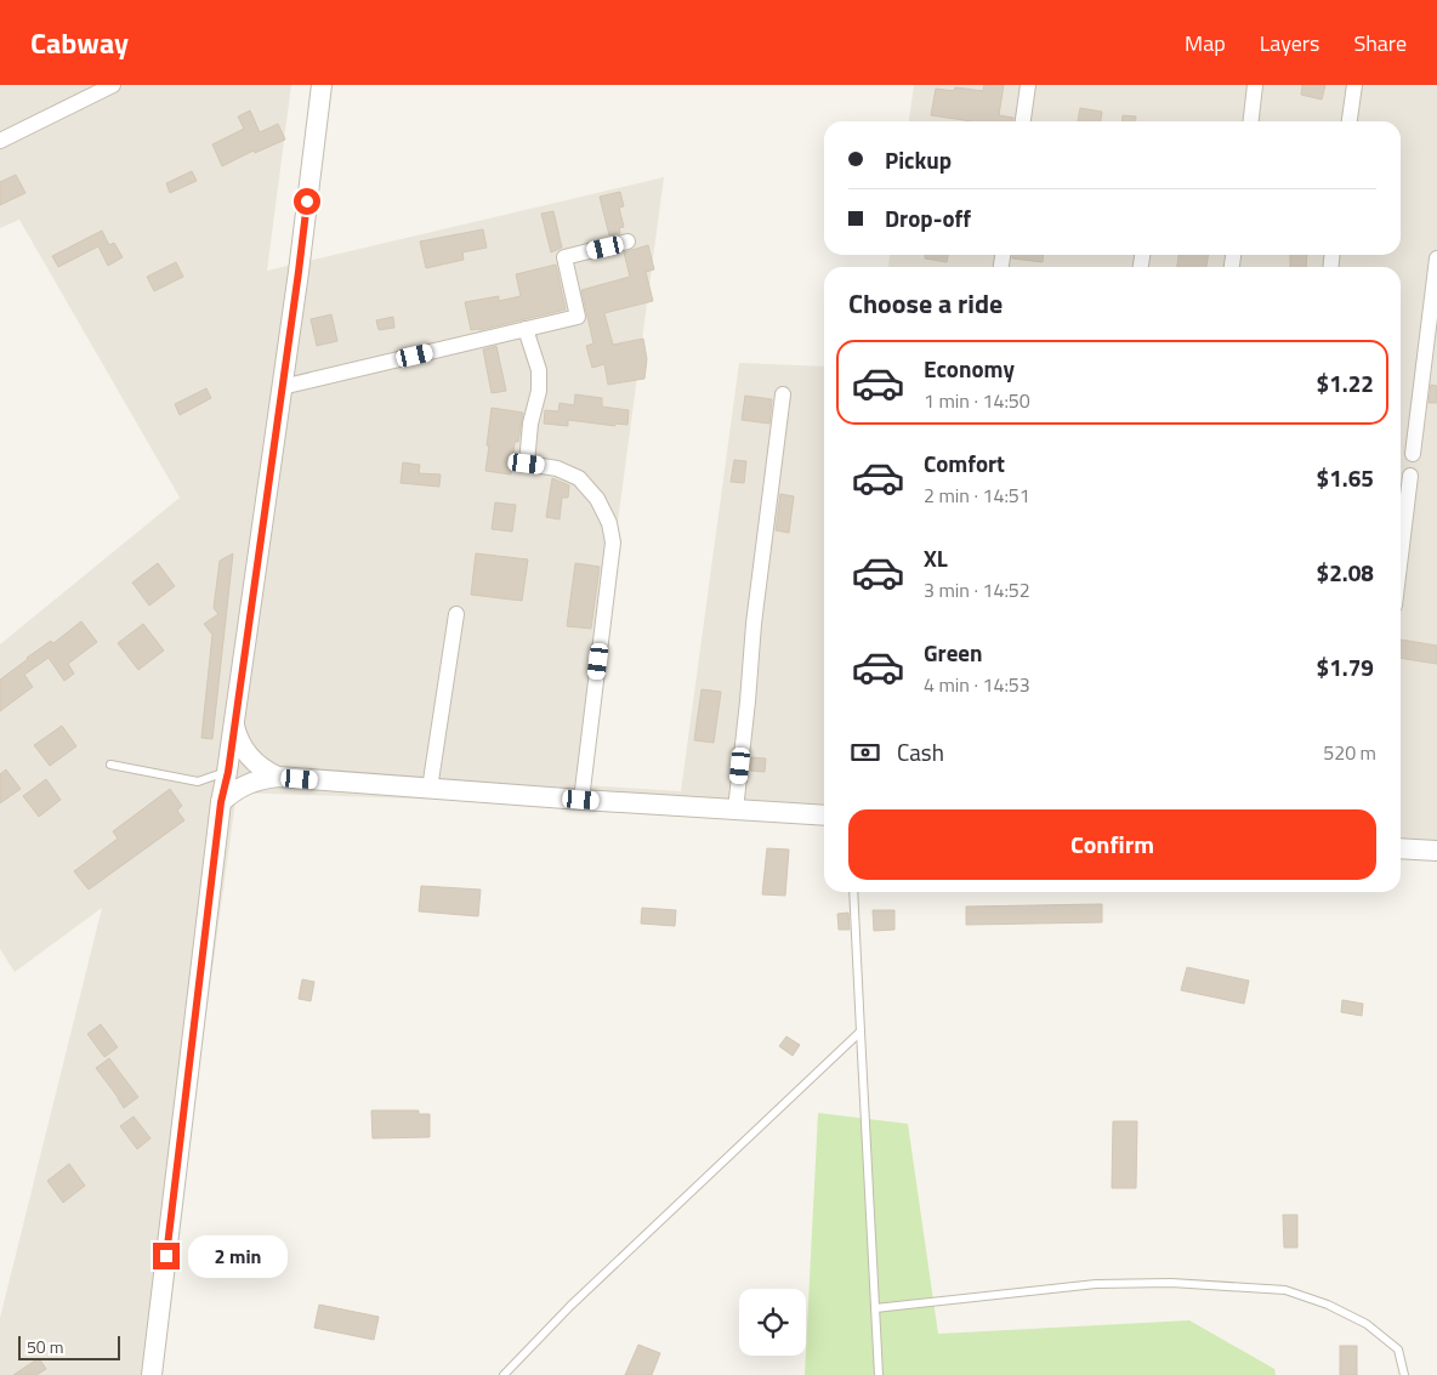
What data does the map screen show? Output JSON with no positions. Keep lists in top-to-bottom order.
{
  "scale_bar": "50 m",
  "page": {
    "header": "Cabway",
    "nav": ["Map", "Layers", "Share"],
    "banner": ["Pickup", "Drop-off"],
    "heading": "Choose a ride",
    "list": [
      {
        "name": "Economy",
        "note": "1 min · 14:50",
        "value": "$1.22"
      },
      {
        "name": "Comfort",
        "note": "2 min · 14:51",
        "value": "$1.65"
      },
      {
        "name": "XL",
        "note": "3 min · 14:52",
        "value": "$2.08"
      },
      {
        "name": "Green",
        "note": "4 min · 14:53",
        "value": "$1.79"
      }
    ],
    "pay": ["Cash", "520 m"],
    "buttons": "Confirm",
    "bubble": "2 min",
    "scale": "50 m"
  }
}
